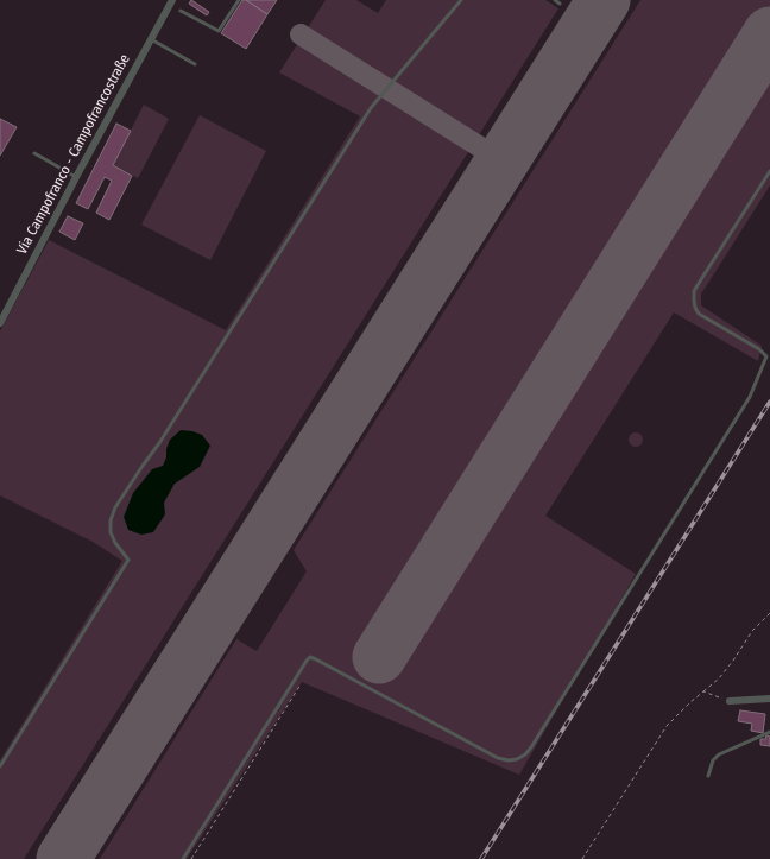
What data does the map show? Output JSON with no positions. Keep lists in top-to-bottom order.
{
  "streets": {
    "street": ["Via Campofranco - Campofrancostraße"]
  }
}
